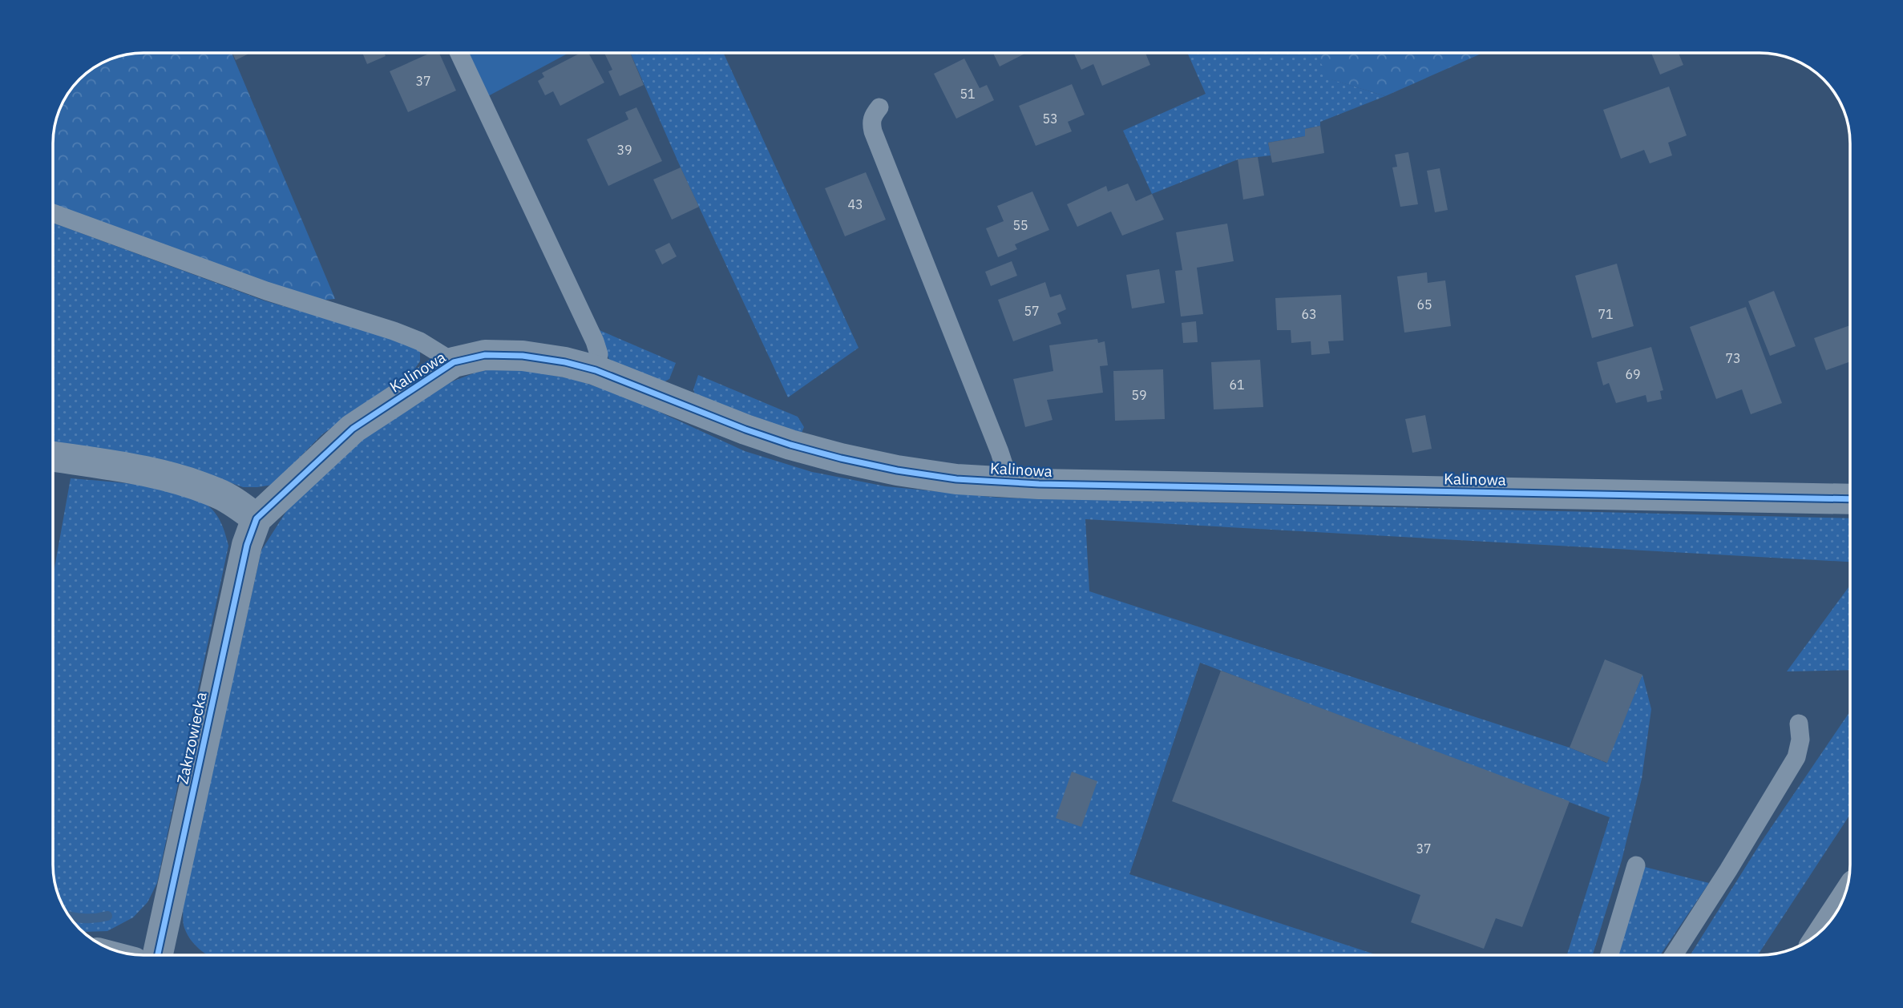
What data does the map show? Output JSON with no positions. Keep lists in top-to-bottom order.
{
  "streets": {
    "street": ["Kalinowa", "Zakrzowiecka"]
  },
  "crossings": [
    ["Kalinowa", "Zakrzowiecka"]
  ],
  "house_numbers": [
    "37",
    "51",
    "53",
    "39",
    "43",
    "55",
    "65",
    "57",
    "63",
    "71",
    "73",
    "69",
    "61",
    "59",
    "37"
  ]
}
